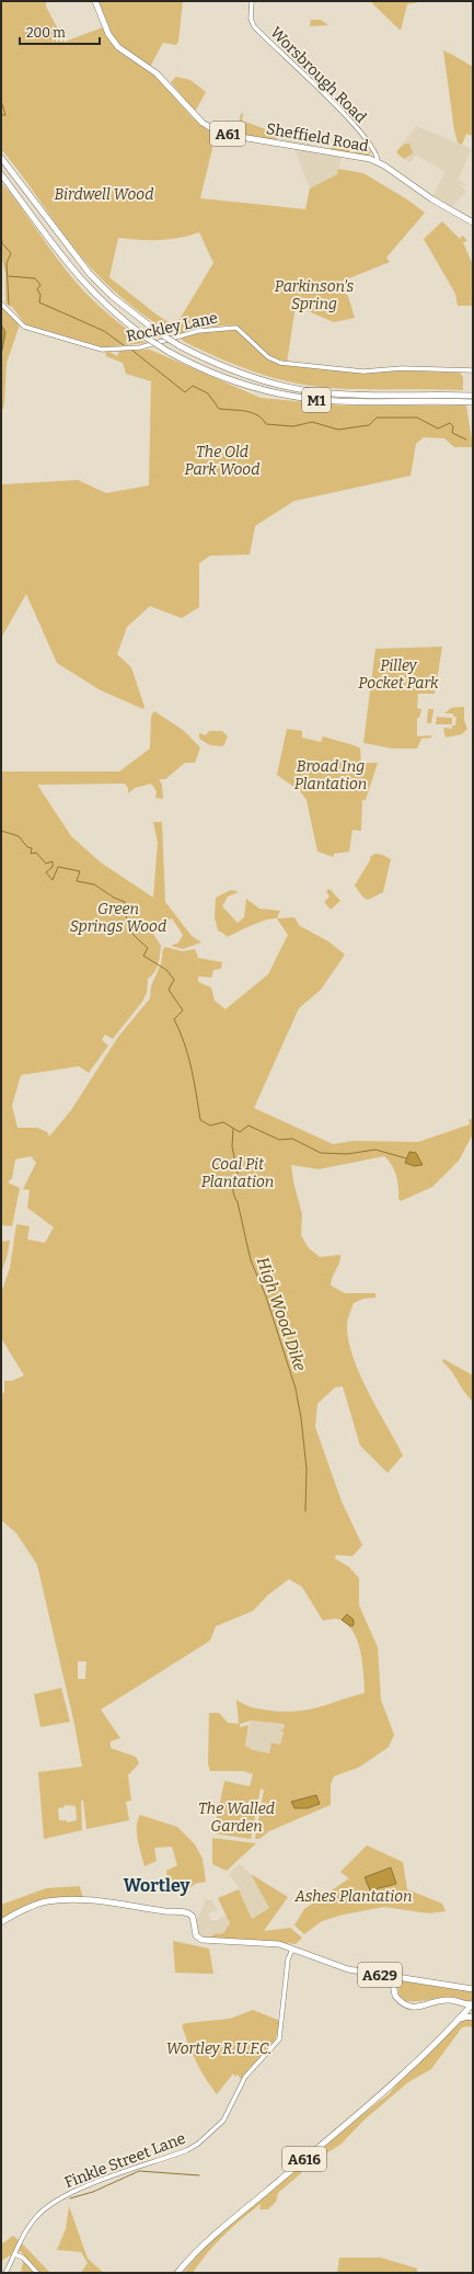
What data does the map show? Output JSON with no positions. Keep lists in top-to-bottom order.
{
  "streets": {
    "highway": [
      "A61",
      "Sheffield Road",
      "M1",
      "A629",
      "A616"
    ],
    "street": ["Worsbrough Road", "Rockley Lane", "Finkle Street Lane"]
  },
  "crossings": [
    ["Worsbrough Road", "Sheffield Road"],
    ["A629", "A616"],
    ["A629", "Finkle Street Lane"]
  ],
  "districts": ["Wortley"],
  "water": ["High Wood Dike"],
  "parks": [
    "Birdwell Wood",
    "Parkinson's Spring",
    "The Old Park Wood",
    "Pilley Pocket Park",
    "Broad Ing Plantation",
    "Green Springs Wood",
    "Coal Pit Plantation",
    "The Walled Garden",
    "Ashes Plantation",
    "Wortley R.U.F.C."
  ],
  "scale_bar": "200 m"
}
